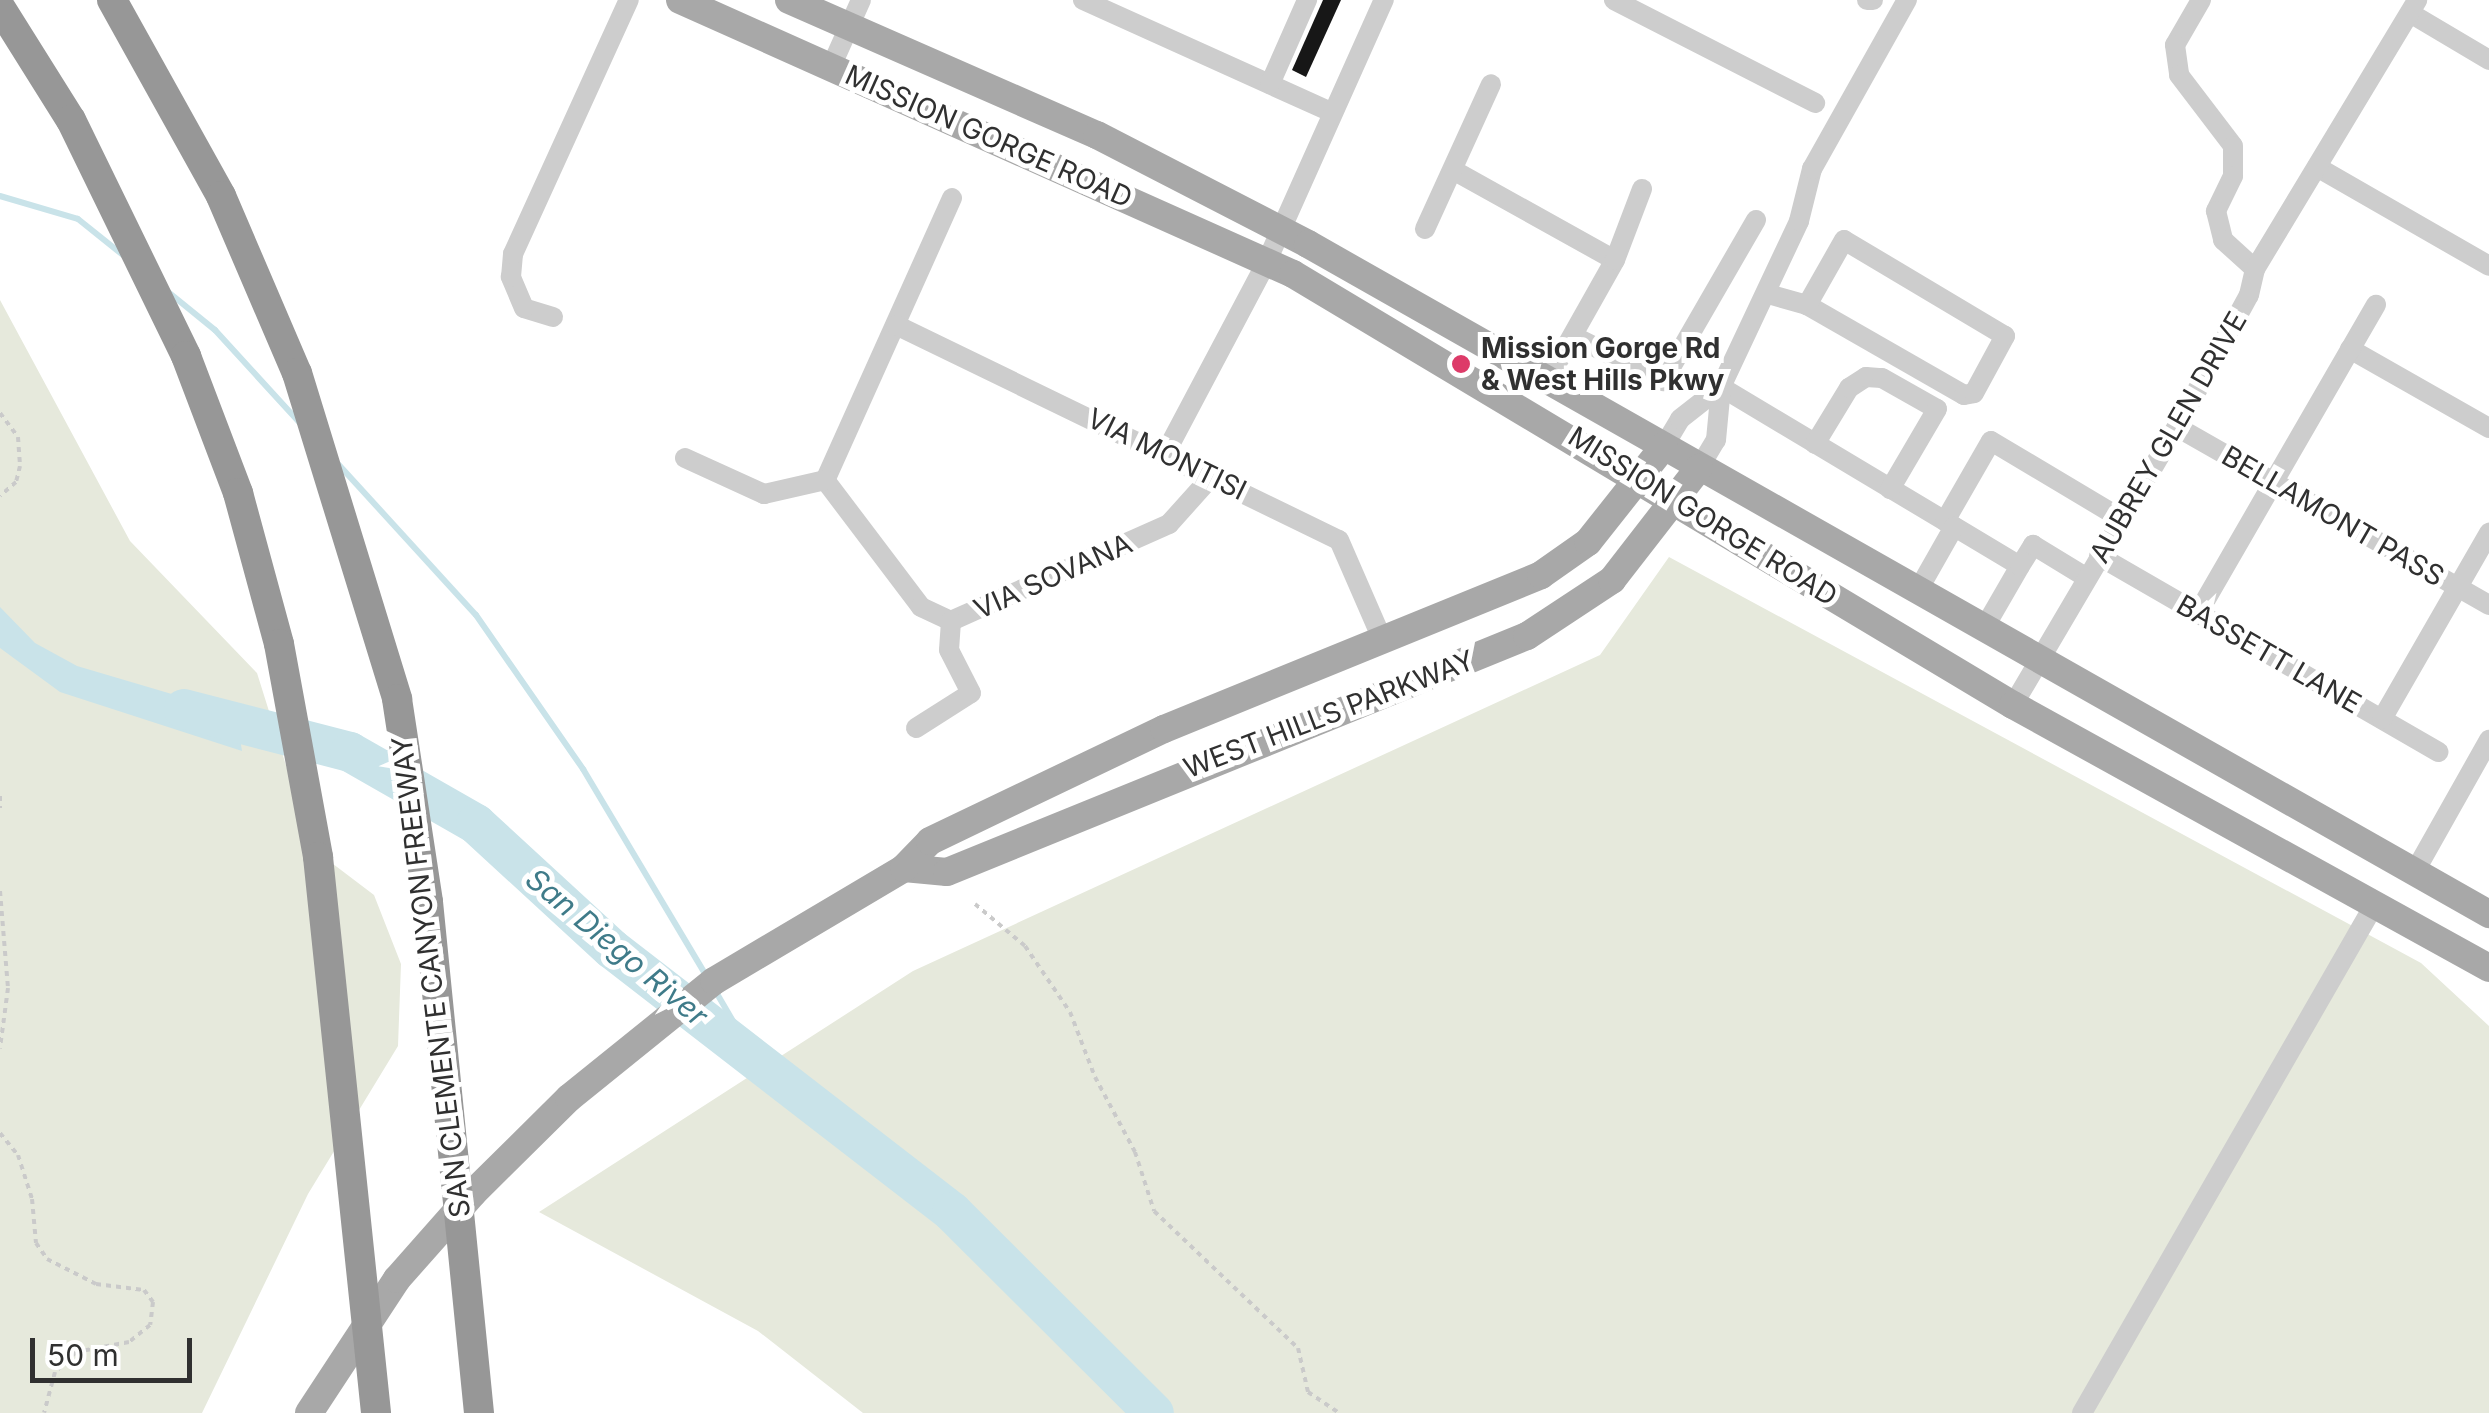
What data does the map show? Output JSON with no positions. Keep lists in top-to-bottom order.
{
  "streets": {
    "highway": ["SAN CLEMENTE CANYON FREEWAY"],
    "main road": ["MISSION GORGE ROAD", "WEST HILLS PARKWAY"],
    "street": [
      "AUBREY GLEN DRIVE",
      "VIA MONTISI",
      "BELLAMONT PASS",
      "VIA SOVANA",
      "BASSETT LANE"
    ]
  },
  "crossings": [
    ["MISSION GORGE ROAD", "AUBREY GLEN DRIVE"],
    ["MISSION GORGE ROAD", "WEST HILLS PARKWAY"],
    ["AUBREY GLEN DRIVE", "BELLAMONT PASS"],
    ["AUBREY GLEN DRIVE", "BASSETT LANE"],
    ["VIA MONTISI", "VIA SOVANA"],
    ["VIA MONTISI", "WEST HILLS PARKWAY"]
  ],
  "water": ["San Diego River"],
  "places": ["Mission Gorge Rd & West Hills Pkwy"],
  "scale_bar": "50 m"
}
